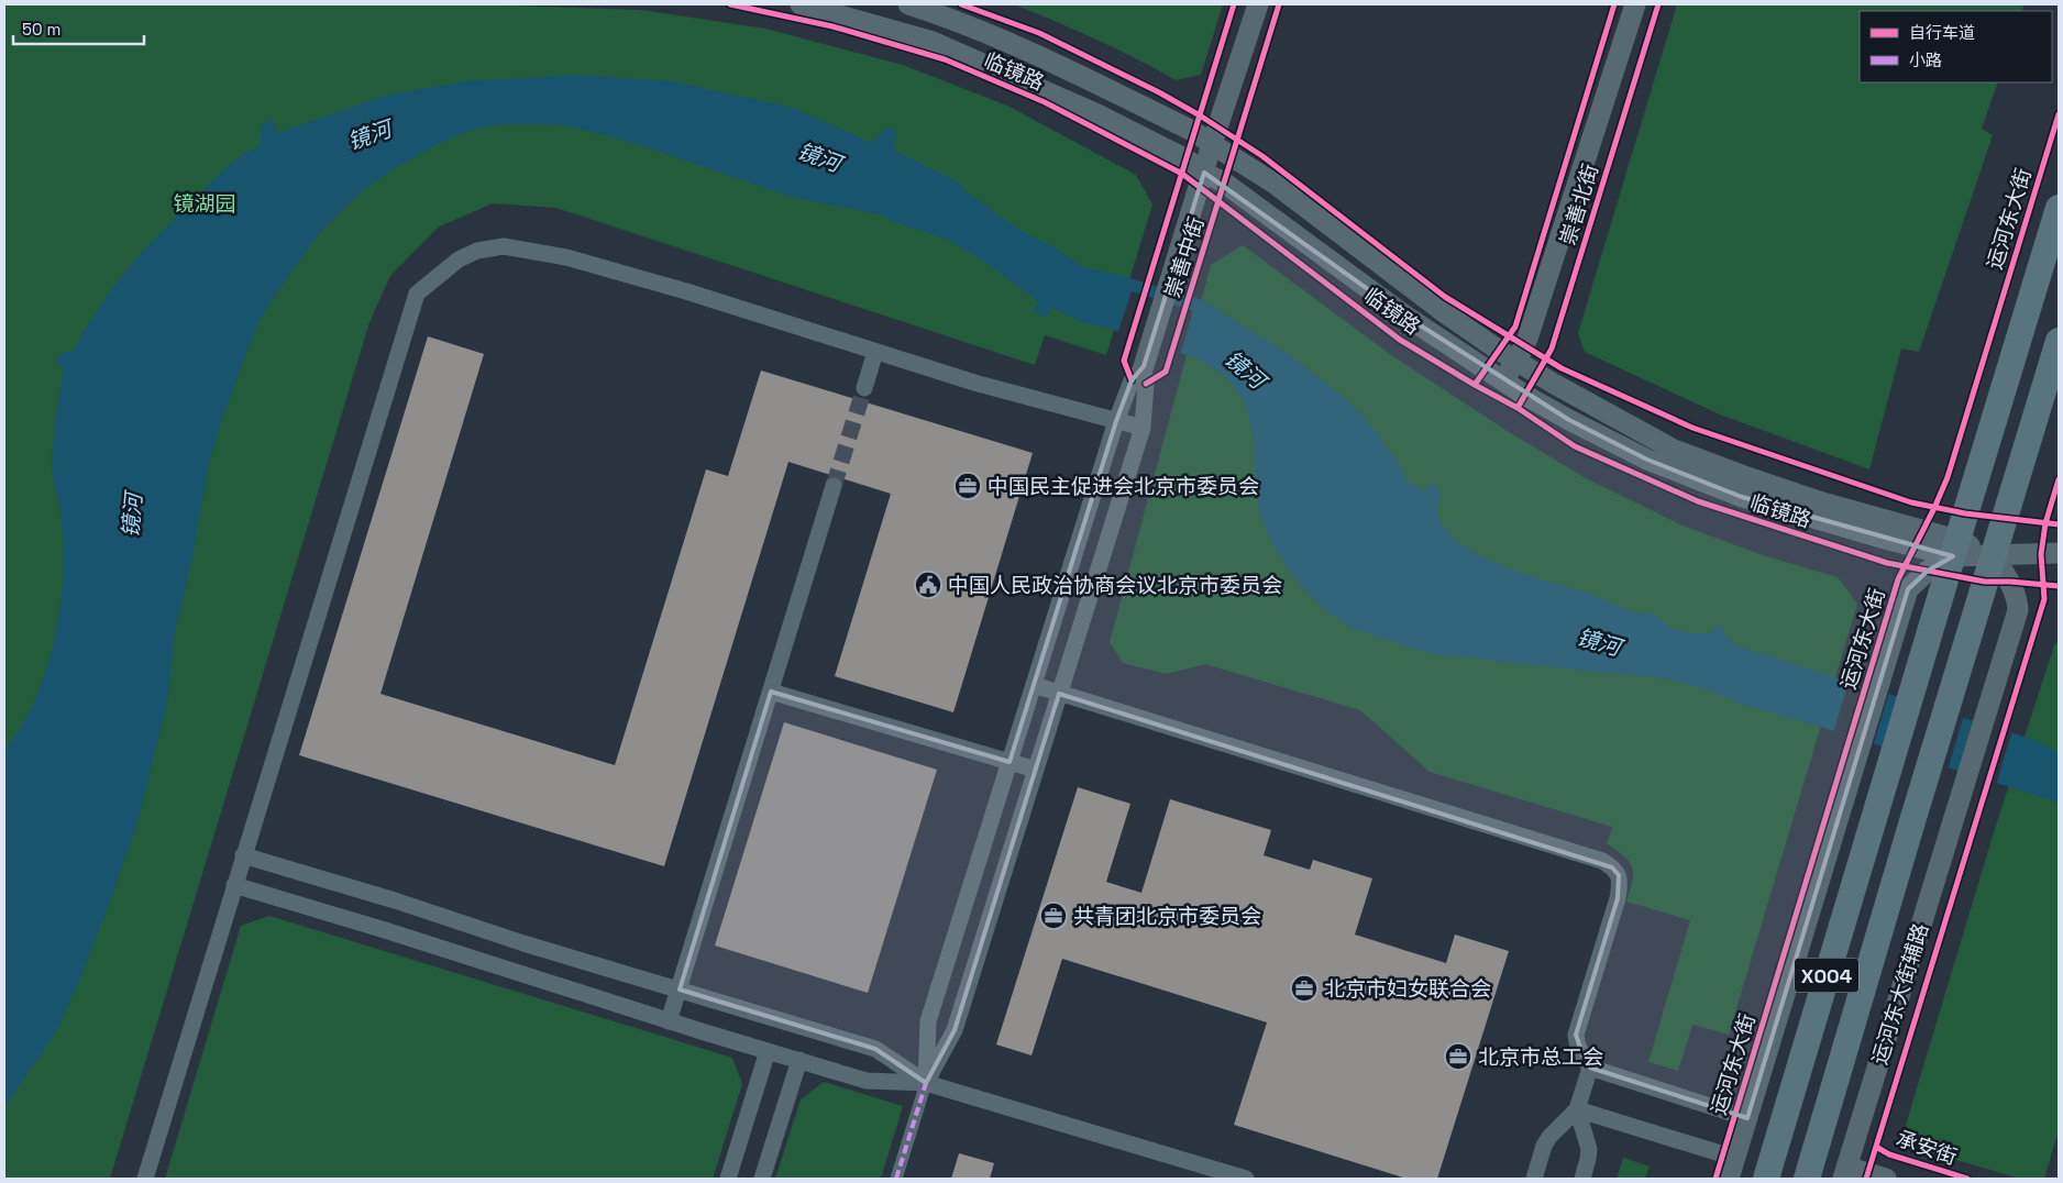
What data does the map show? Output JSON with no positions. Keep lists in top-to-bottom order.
{
  "streets": {
    "main road": ["X004"],
    "street": [
      "临镜路",
      "崇善北街",
      "崇善中街",
      "运河东大街辅路",
      "承安街"
    ],
    "cycle path": ["运河东大街"]
  },
  "crossings": [
    ["临镜路", "崇善北街"],
    ["临镜路", "崇善中街"],
    ["临镜路", "X004"],
    ["临镜路", "运河东大街辅路"],
    ["X004", "运河东大街辅路"],
    ["运河东大街辅路", "承安街"]
  ],
  "water": ["镜河"],
  "parks": ["镜湖园"],
  "places": {
    "office": [
      "中国民主促进会北京市委员会",
      "共青团北京市委员会",
      "北京市妇女联合会",
      "北京市总工会"
    ],
    "public building": ["中国人民政治协商会议北京市委员会"]
  },
  "legend": ["自行车道", "小路"],
  "scale_bar": "50 m"
}
